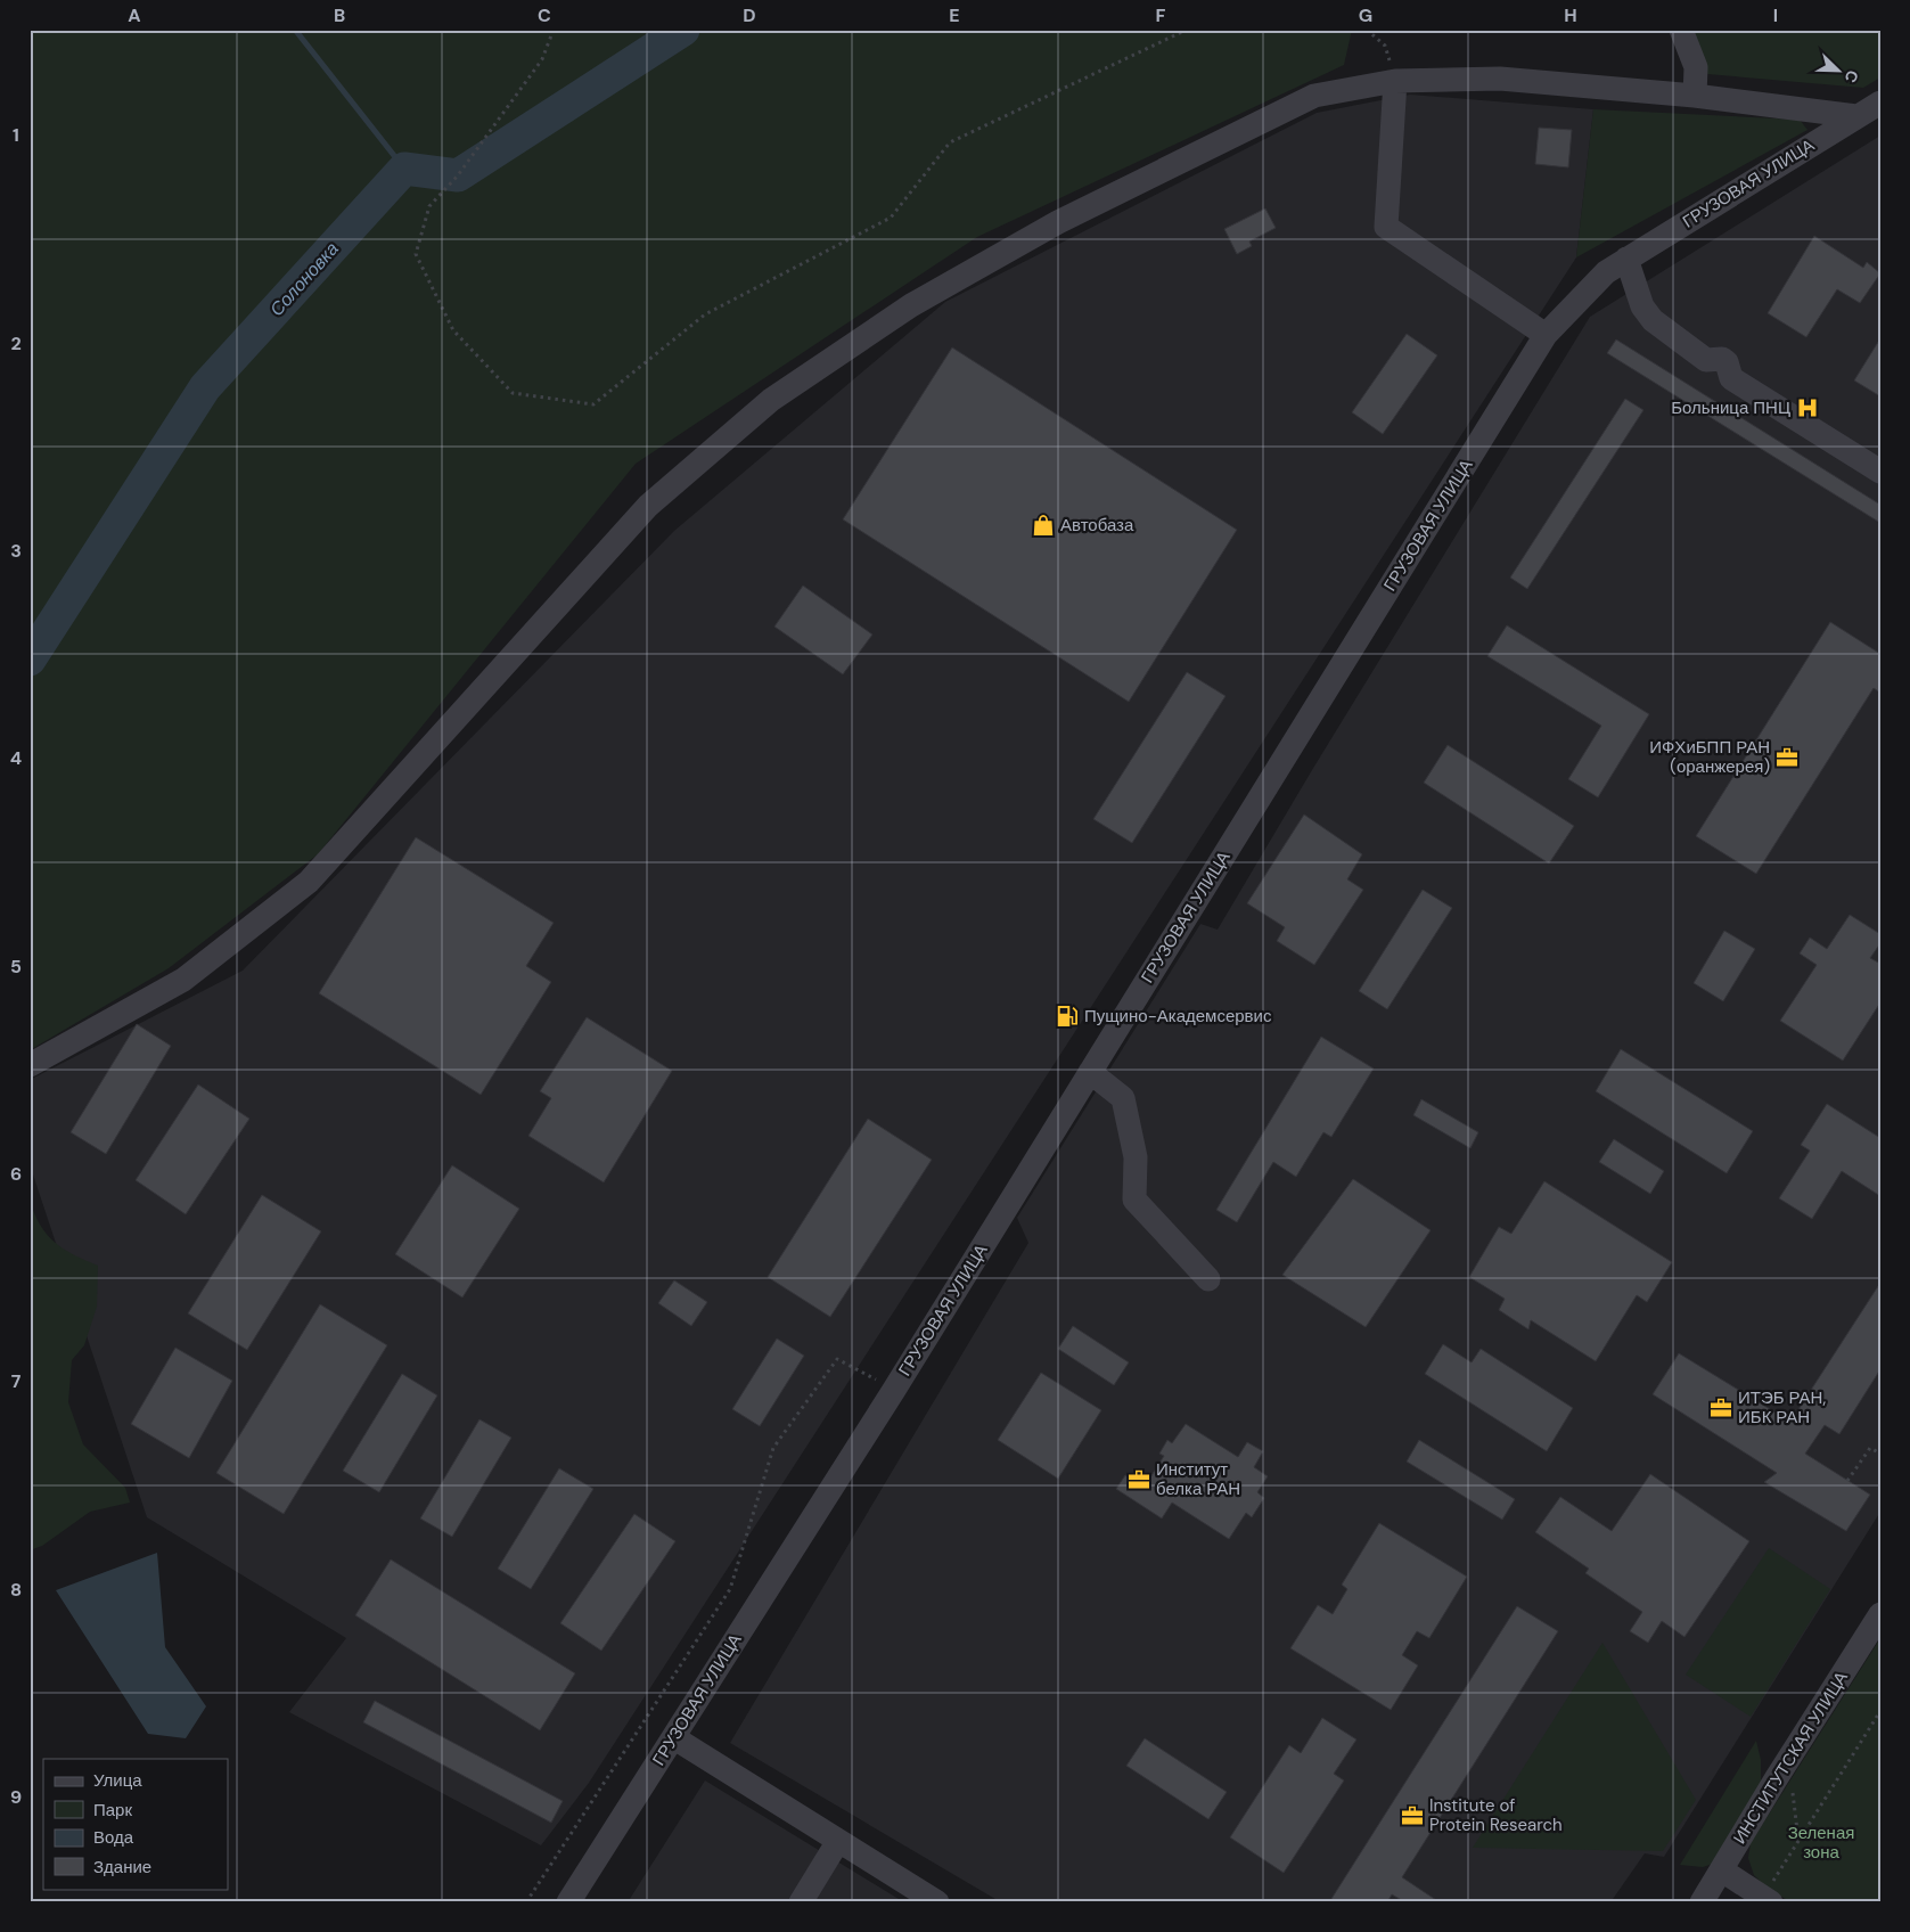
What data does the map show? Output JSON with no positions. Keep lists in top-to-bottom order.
{
  "streets": {
    "street": ["ГРУЗОВАЯ УЛИЦА", "ИНСТИТУТСКАЯ УЛИЦА"]
  },
  "water": ["Солоновка"],
  "parks": ["Зеленая зона"],
  "places": {
    "hospital": ["Больница ПНЦ"],
    "shop": ["Автобаза"],
    "office": [
      "ИФХиБПП РАН (оранжерея)",
      "ИТЭБ РАН, ИБК РАН",
      "Институт белка РАН",
      "Institute of Protein Research"
    ],
    "fuel station": ["Пущино-Академсервис"]
  },
  "legend": [
    "Улица",
    "Парк",
    "Вода",
    "Здание"
  ],
  "north": "bottom right",
  "grid": {
    "columns": [
      "A",
      "B",
      "C",
      "D",
      "E",
      "F",
      "G",
      "H",
      "I"
    ],
    "rows": [
      "1",
      "2",
      "3",
      "4",
      "5",
      "6",
      "7",
      "8",
      "9"
    ]
  }
}
